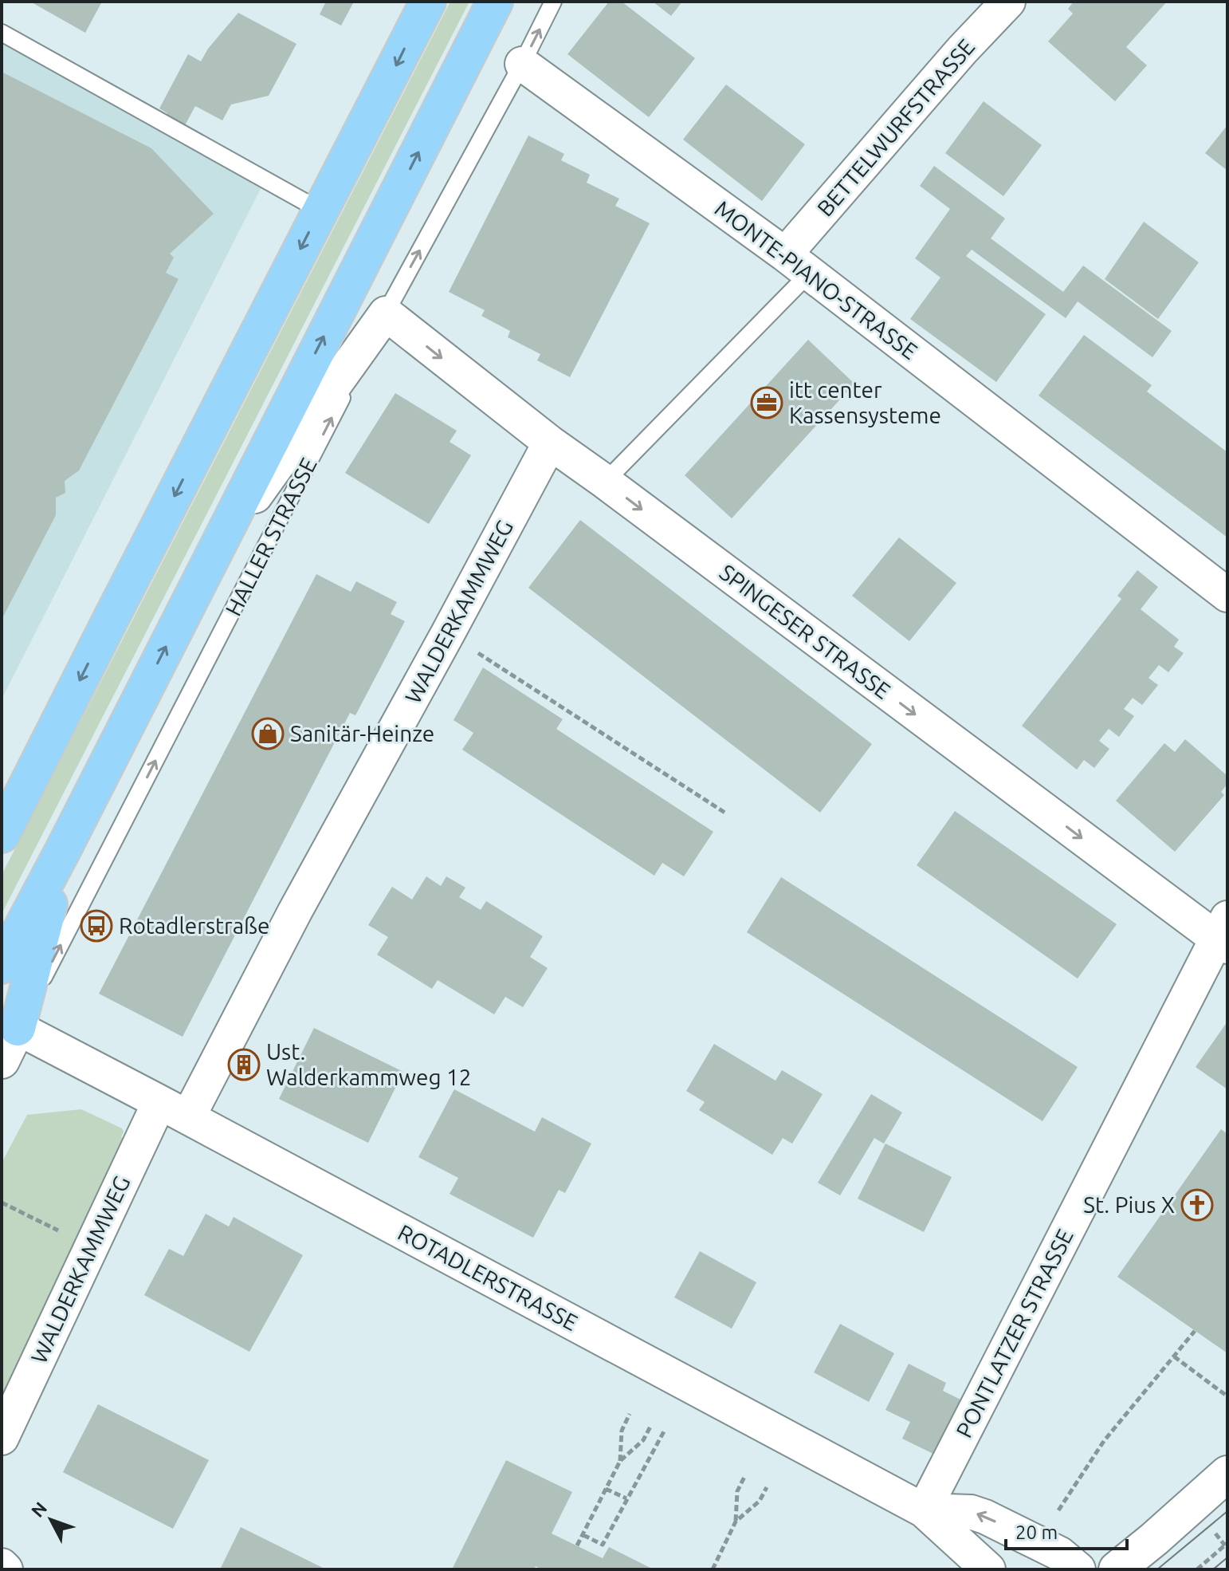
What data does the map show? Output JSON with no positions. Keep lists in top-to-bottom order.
{
  "streets": {
    "main road": ["HALLER STRASSE"],
    "street": [
      "BETTELWURFSTRASSE",
      "MONTE-PIANO-STRASSE",
      "WALDERKAMMWEG",
      "SPINGESER STRASSE",
      "ROTADLERSTRASSE",
      "PONTLATZER STRASSE"
    ]
  },
  "crossings": [
    ["BETTELWURFSTRASSE", "MONTE-PIANO-STRASSE"],
    ["HALLER STRASSE", "SPINGESER STRASSE"],
    ["HALLER STRASSE", "ROTADLERSTRASSE"],
    ["WALDERKAMMWEG", "SPINGESER STRASSE"],
    ["WALDERKAMMWEG", "ROTADLERSTRASSE"],
    ["SPINGESER STRASSE", "PONTLATZER STRASSE"],
    ["ROTADLERSTRASSE", "PONTLATZER STRASSE"]
  ],
  "one_way": ["SPINGESER STRASSE"],
  "places": {
    "office": ["itt center Kassensysteme"],
    "shop": ["Sanitär-Heinze"],
    "bus stop": ["Rotadlerstraße"],
    "building": ["Ust. Walderkammweg 12"],
    "church": ["St. Pius X"]
  },
  "scale_bar": "20 m",
  "north": "top left"
}
